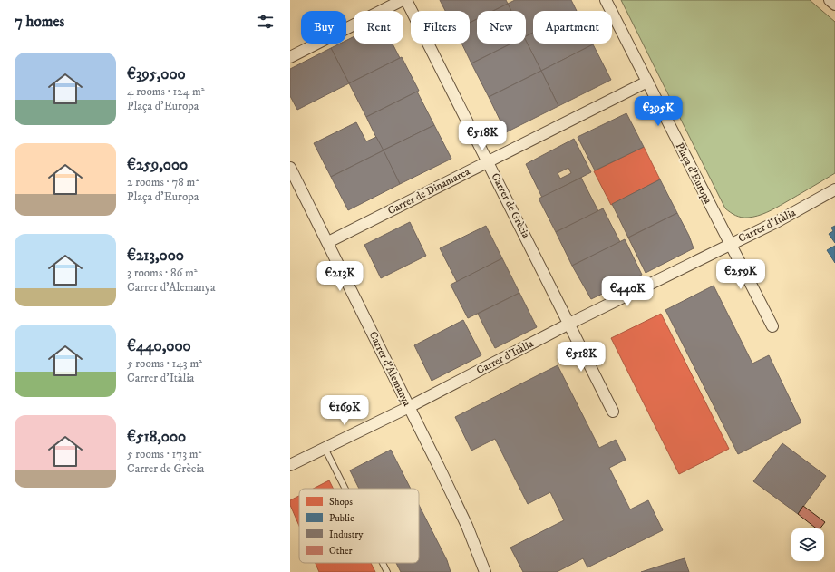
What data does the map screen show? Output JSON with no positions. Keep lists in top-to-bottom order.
{
  "streets": {
    "street": [
      "Plaça d'Europa",
      "Carrer de Dinamarca",
      "Carrer de Grècia",
      "Carrer d'Itàlia",
      "Carrer d'Alemanya"
    ]
  },
  "crossings": [
    ["Plaça d'Europa", "Carrer de Dinamarca"],
    ["Plaça d'Europa", "Carrer d'Itàlia"],
    ["Carrer de Dinamarca", "Carrer de Grècia"],
    ["Carrer de Dinamarca", "Carrer d'Alemanya"],
    ["Carrer de Grècia", "Carrer d'Itàlia"],
    ["Carrer d'Itàlia", "Carrer d'Alemanya"]
  ],
  "legend": [
    "Shops",
    "Public",
    "Industry",
    "Other"
  ],
  "page": {
    "heading": "7 homes",
    "chip": [
      "Buy",
      "Rent",
      "Filters",
      "New",
      "Apartment"
    ],
    "list": [
      {
        "name": "€395,000",
        "note": "4 rooms · 124 m² · Plaça d'Europa"
      },
      {
        "name": "€259,000",
        "note": "2 rooms · 78 m² · Plaça d'Europa"
      },
      {
        "name": "€213,000",
        "note": "3 rooms · 86 m² · Carrer d'Alemanya"
      },
      {
        "name": "€440,000",
        "note": "5 rooms · 143 m² · Carrer d'Itàlia"
      },
      {
        "name": "€518,000",
        "note": "5 rooms · 173 m² · Carrer de Grècia"
      }
    ],
    "price": [
      "€395K",
      "€518K",
      "€259K",
      "€213K",
      "€440K",
      "€518K",
      "€169K"
    ]
  }
}
